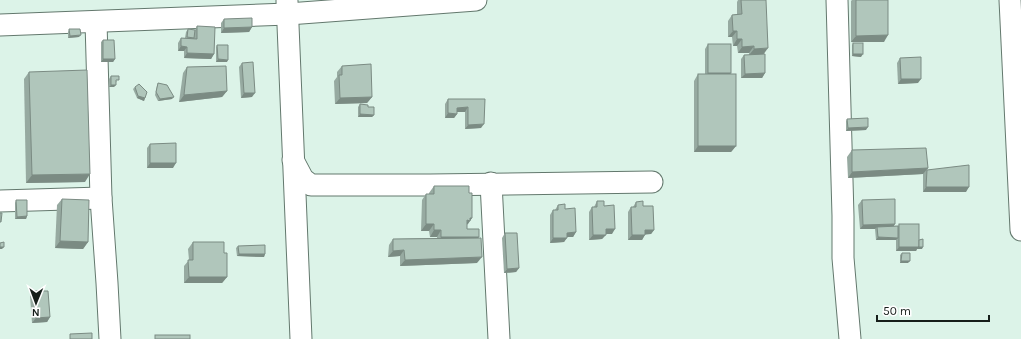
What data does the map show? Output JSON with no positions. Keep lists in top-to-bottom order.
{
  "scale_bar": "50 m",
  "north": "bottom"
}
